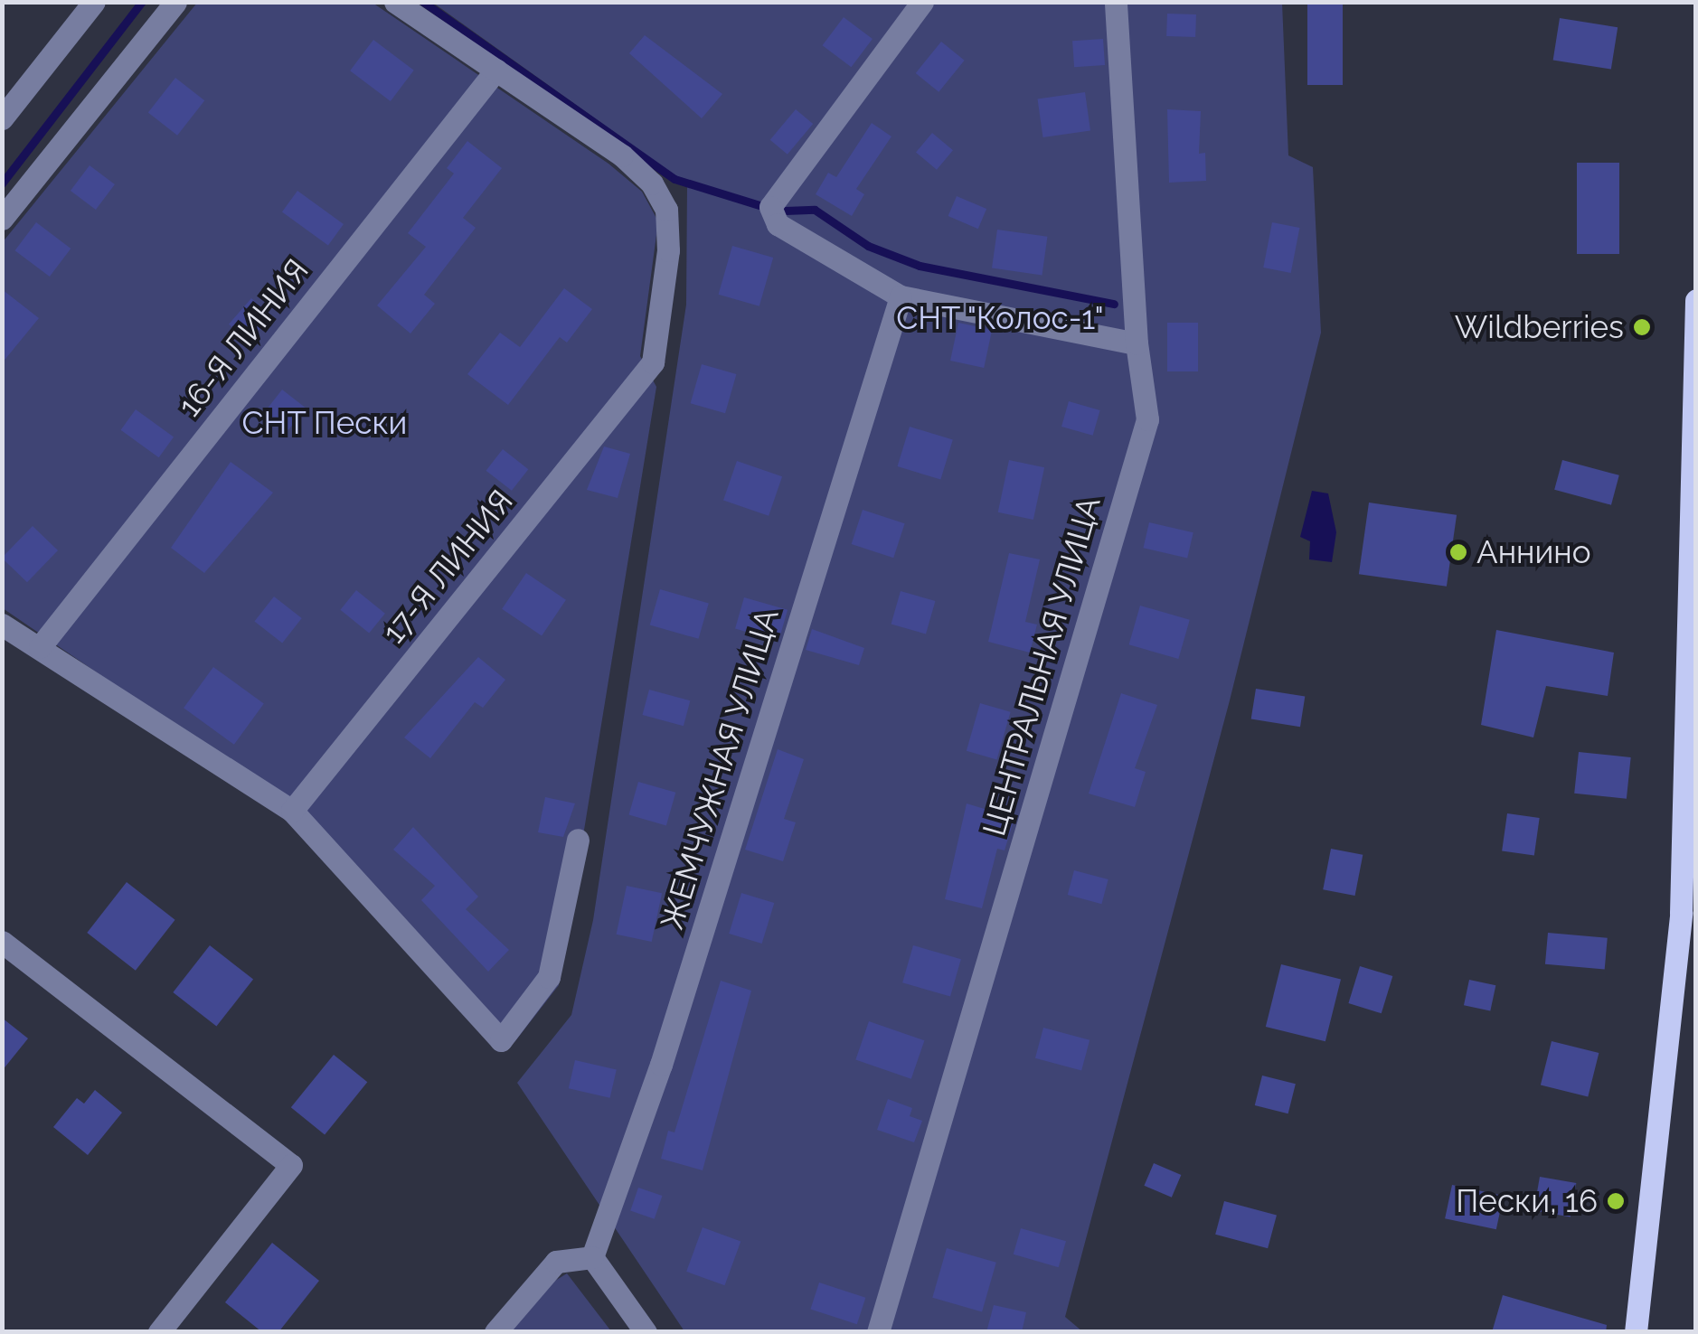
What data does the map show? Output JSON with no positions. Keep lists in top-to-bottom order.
{
  "streets": {
    "street": [
      "16-Я ЛИНИЯ",
      "17-Я ЛИНИЯ",
      "ЦЕНТРАЛЬНАЯ УЛИЦА",
      "ЖЕМЧУЖНАЯ УЛИЦА"
    ]
  },
  "crossings": [
    ["16-Я ЛИНИЯ", "17-Я ЛИНИЯ"]
  ],
  "parks": ["СНТ \"Колос-1\"", "СНТ Пески"],
  "places": ["Wildberries", "Аннино", "Пески, 16"]
}
